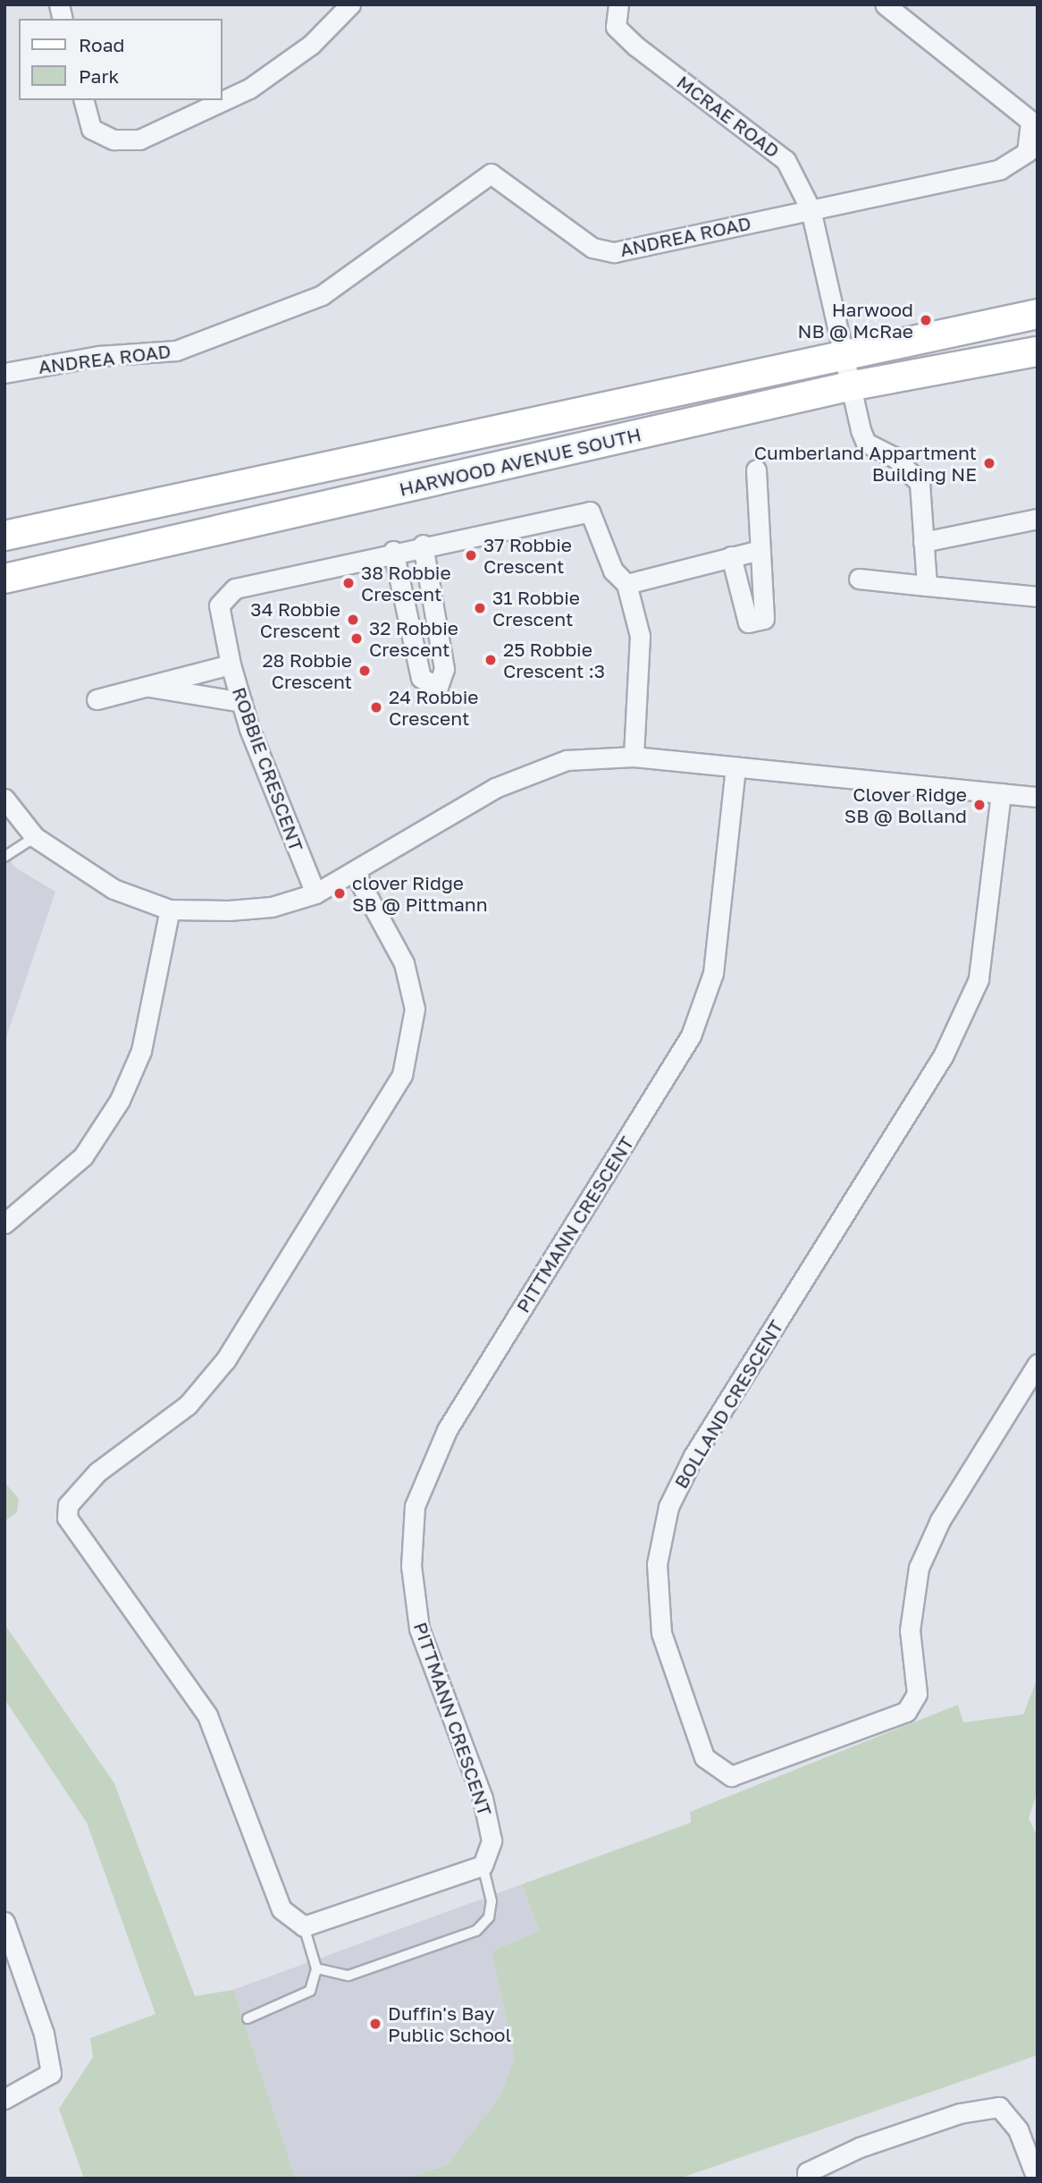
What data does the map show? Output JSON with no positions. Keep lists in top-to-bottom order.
{
  "streets": {
    "main road": ["HARWOOD AVENUE SOUTH"],
    "street": [
      "MCRAE ROAD",
      "ANDREA ROAD",
      "ROBBIE CRESCENT",
      "PITTMANN CRESCENT",
      "BOLLAND CRESCENT"
    ]
  },
  "crossings": [
    ["MCRAE ROAD", "ANDREA ROAD"],
    ["MCRAE ROAD", "HARWOOD AVENUE SOUTH"]
  ],
  "places": [
    "Harwood NB @ McRae",
    "Cumberland Appartment Building NE",
    "37 Robbie Crescent",
    "38 Robbie Crescent",
    "31 Robbie Crescent",
    "34 Robbie Crescent",
    "32 Robbie Crescent",
    "25 Robbie Crescent :3",
    "28 Robbie Crescent",
    "24 Robbie Crescent",
    "Clover Ridge SB @ Bolland",
    "clover Ridge SB @ Pittmann",
    "Duffin's Bay Public School"
  ],
  "legend": ["Road", "Park"]
}
